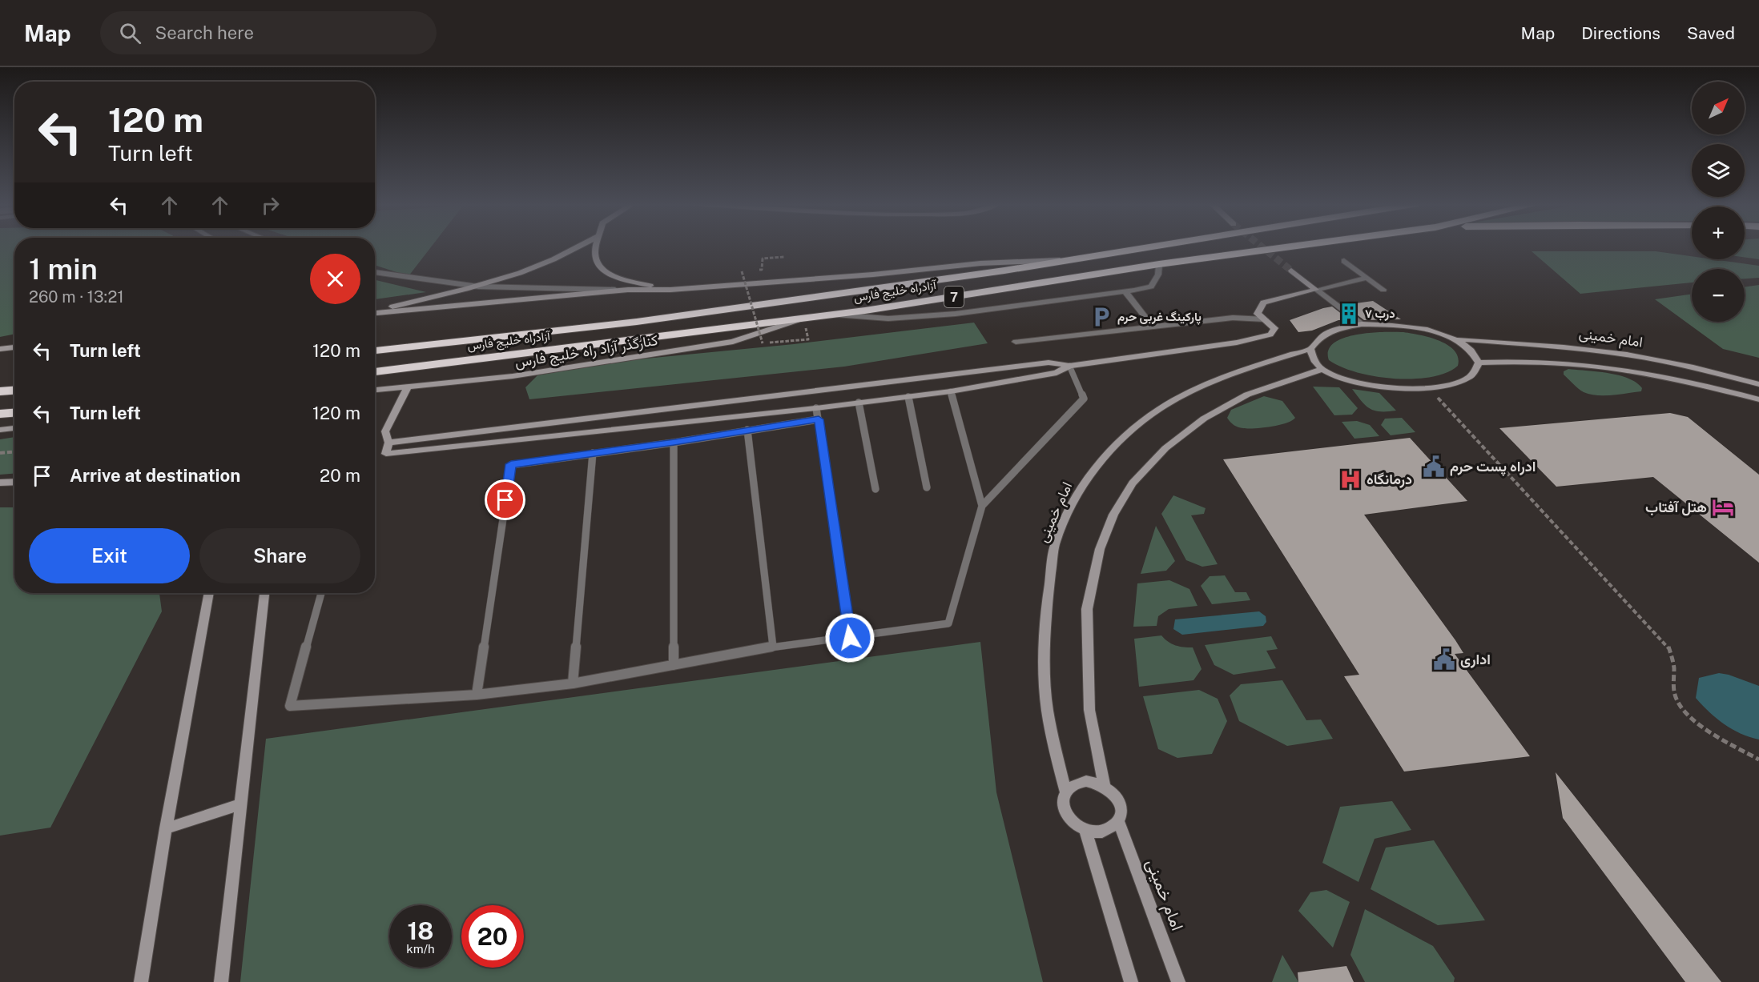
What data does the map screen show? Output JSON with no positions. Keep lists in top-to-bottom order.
{
  "streets": {
    "highway": ["آزادراه خلیج فارس", "7"],
    "street": ["امام خمینی", "کنارگذر آزاد راه خلیج فارس"]
  },
  "crossings": [
    ["آزادراه خلیج فارس", "کنارگذر آزاد راه خلیج فارس"]
  ],
  "places": {
    "building": ["درب ۷"],
    "parking": ["پارکینگ غربی حرم"],
    "public building": ["ادراه پست حرم", "اداری"],
    "hospital": ["درمانگاه"],
    "hotel": ["هتل آفتاب"]
  },
  "north": "top right",
  "page": {
    "header": "Map",
    "search": "Search here",
    "nav": ["Map", "Directions", "Saved"],
    "map_buttons": ["+", "−"],
    "turn": ["120 m", "Turn left"],
    "heading": ["1 min", "260 m · 13:21"],
    "list": [
      {
        "name": "Turn left",
        "value": "120 m"
      },
      {
        "name": "Turn left",
        "value": "120 m"
      },
      {
        "name": "Arrive at destination",
        "value": "20 m"
      }
    ],
    "buttons": ["Exit", "Share"],
    "speed": "18 km/h",
    "limit": "20"
  }
}
